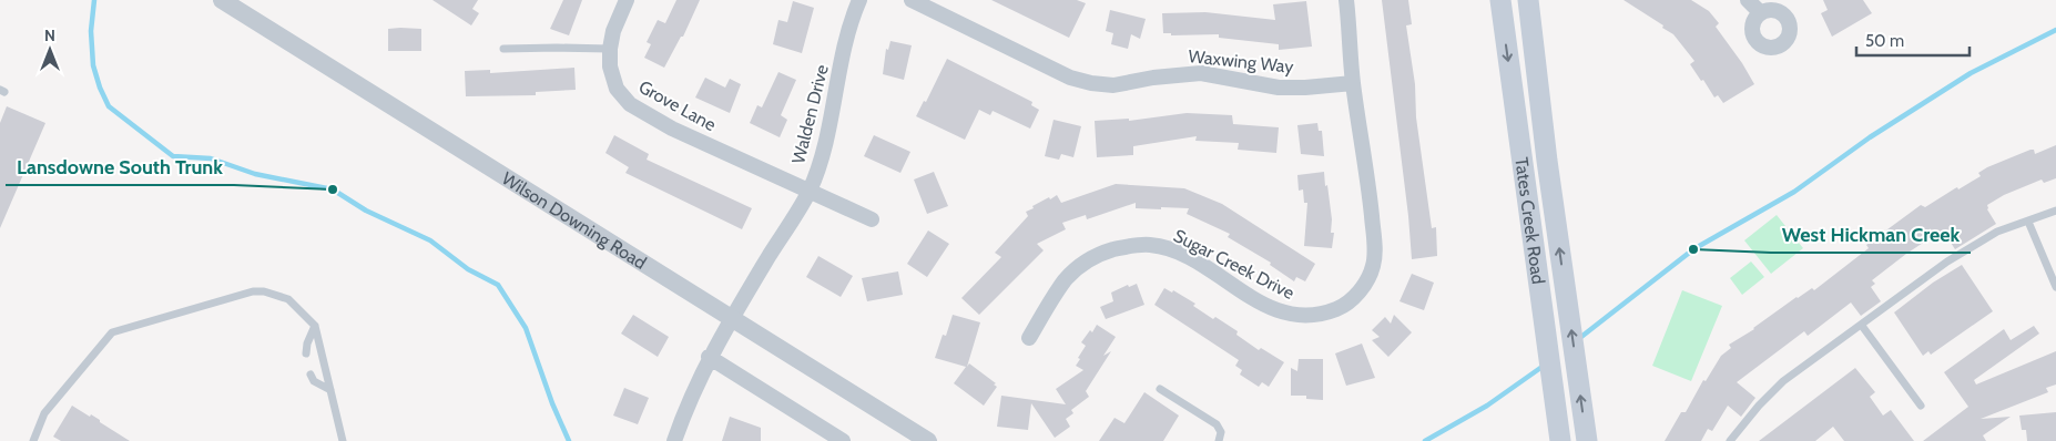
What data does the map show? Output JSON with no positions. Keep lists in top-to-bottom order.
{
  "streets": {
    "main road": ["Tates Creek Road"],
    "street": [
      "Waxwing Way",
      "Grove Lane",
      "Walden Drive",
      "Wilson Downing Road",
      "Sugar Creek Drive"
    ]
  },
  "crossings": [
    ["Waxwing Way", "Sugar Creek Drive"],
    ["Grove Lane", "Walden Drive"],
    ["Walden Drive", "Wilson Downing Road"]
  ],
  "places": ["Lansdowne South Trunk", "West Hickman Creek"],
  "scale_bar": "50 m",
  "north": "top"
}
